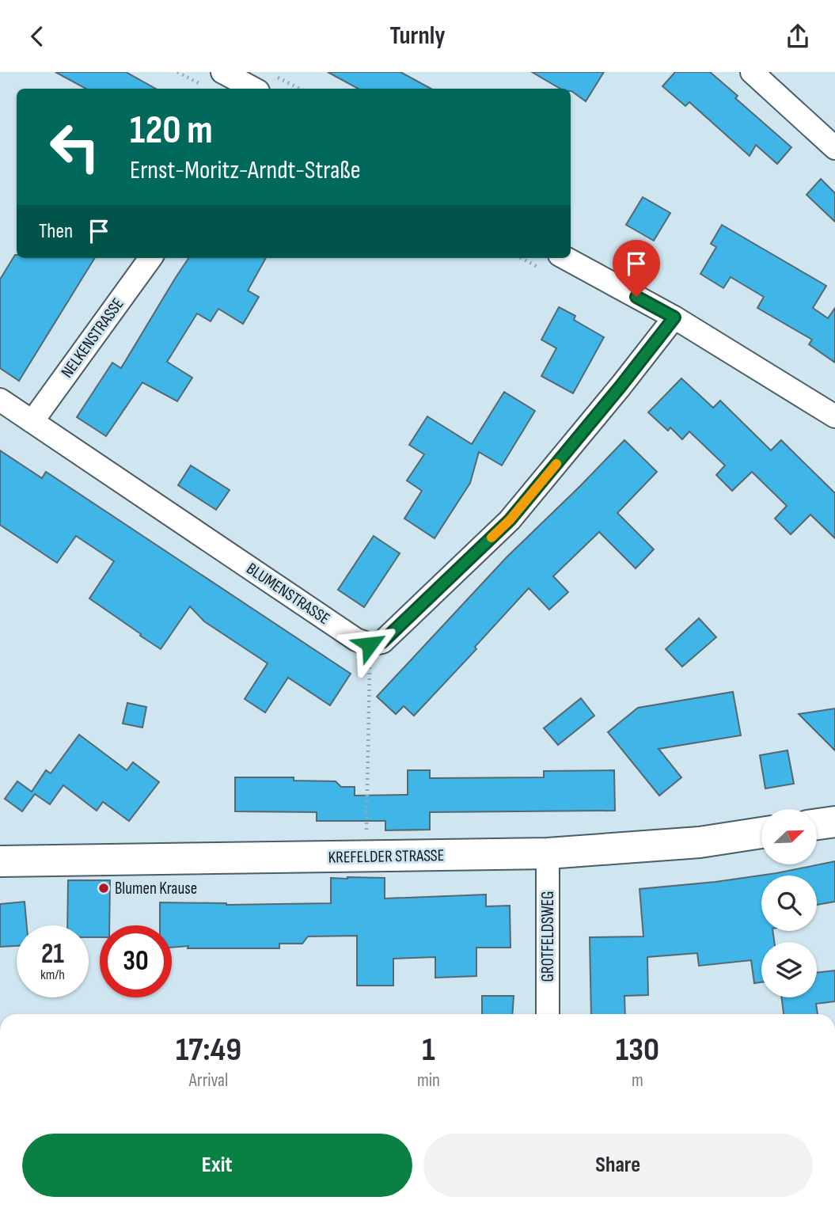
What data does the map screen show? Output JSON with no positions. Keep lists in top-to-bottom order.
{
  "streets": {
    "main road": ["KREFELDER STRASSE"],
    "street": ["NELKENSTRASSE", "BLUMENSTRASSE", "GROTFELDSWEG"]
  },
  "crossings": [
    ["NELKENSTRASSE", "BLUMENSTRASSE"],
    ["KREFELDER STRASSE", "GROTFELDSWEG"]
  ],
  "places": ["Blumen Krause"],
  "north": "top right",
  "page": {
    "header": "Turnly",
    "turn": ["120 m", "Ernst-Moritz-Arndt-Straße"],
    "then": "Then",
    "speed": "21 km/h",
    "limit": "30",
    "eta": [
      "17:49",
      "Arrival",
      "1",
      "min",
      "130",
      "m"
    ],
    "buttons": ["Exit", "Share"]
  }
}
